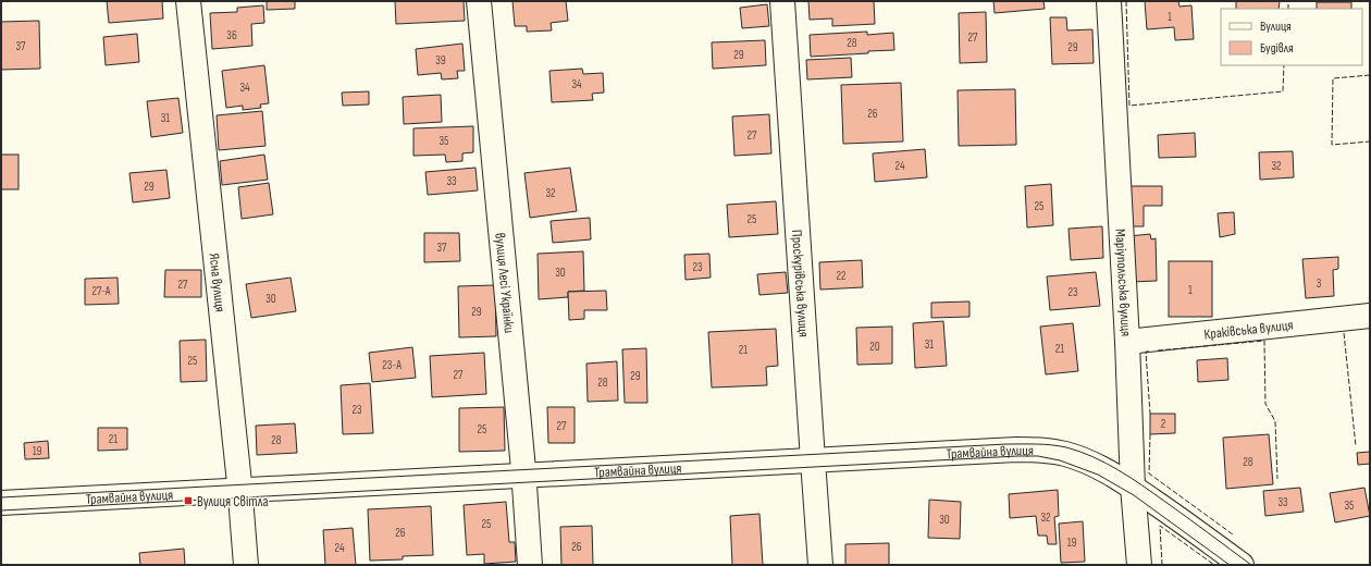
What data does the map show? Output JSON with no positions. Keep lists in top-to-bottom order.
{
  "streets": {
    "street": [
      "Ясна вулиця",
      "вулиця Лесі Українки",
      "Проскурівська вулиця",
      "Маріупольська вулиця",
      "Краківська вулиця",
      "Трамвайна вулиця"
    ]
  },
  "crossings": [
    ["Ясна вулиця", "Трамвайна вулиця"],
    ["вулиця Лесі Українки", "Трамвайна вулиця"],
    ["Проскурівська вулиця", "Трамвайна вулиця"],
    ["Маріупольська вулиця", "Краківська вулиця"],
    ["Маріупольська вулиця", "Трамвайна вулиця"]
  ],
  "places": {
    "transit": ["Вулиця Світла"]
  },
  "house_numbers": [
    "1",
    "36",
    "27",
    "28",
    "37",
    "29",
    "29",
    "39",
    "34",
    "34",
    "26",
    "31",
    "27",
    "35",
    "24",
    "32",
    "33",
    "29",
    "32",
    "25",
    "25",
    "37",
    "23",
    "30",
    "22",
    "3",
    "27",
    "1",
    "27-А",
    "23",
    "30",
    "29",
    "31",
    "20",
    "21",
    "21",
    "25",
    "23-А",
    "27",
    "29",
    "28",
    "23",
    "2",
    "27",
    "25",
    "21",
    "28",
    "19",
    "28",
    "33",
    "35",
    "32",
    "30",
    "25",
    "26",
    "19",
    "26",
    "24"
  ],
  "legend": ["Вулиця", "Будівля"]
}
